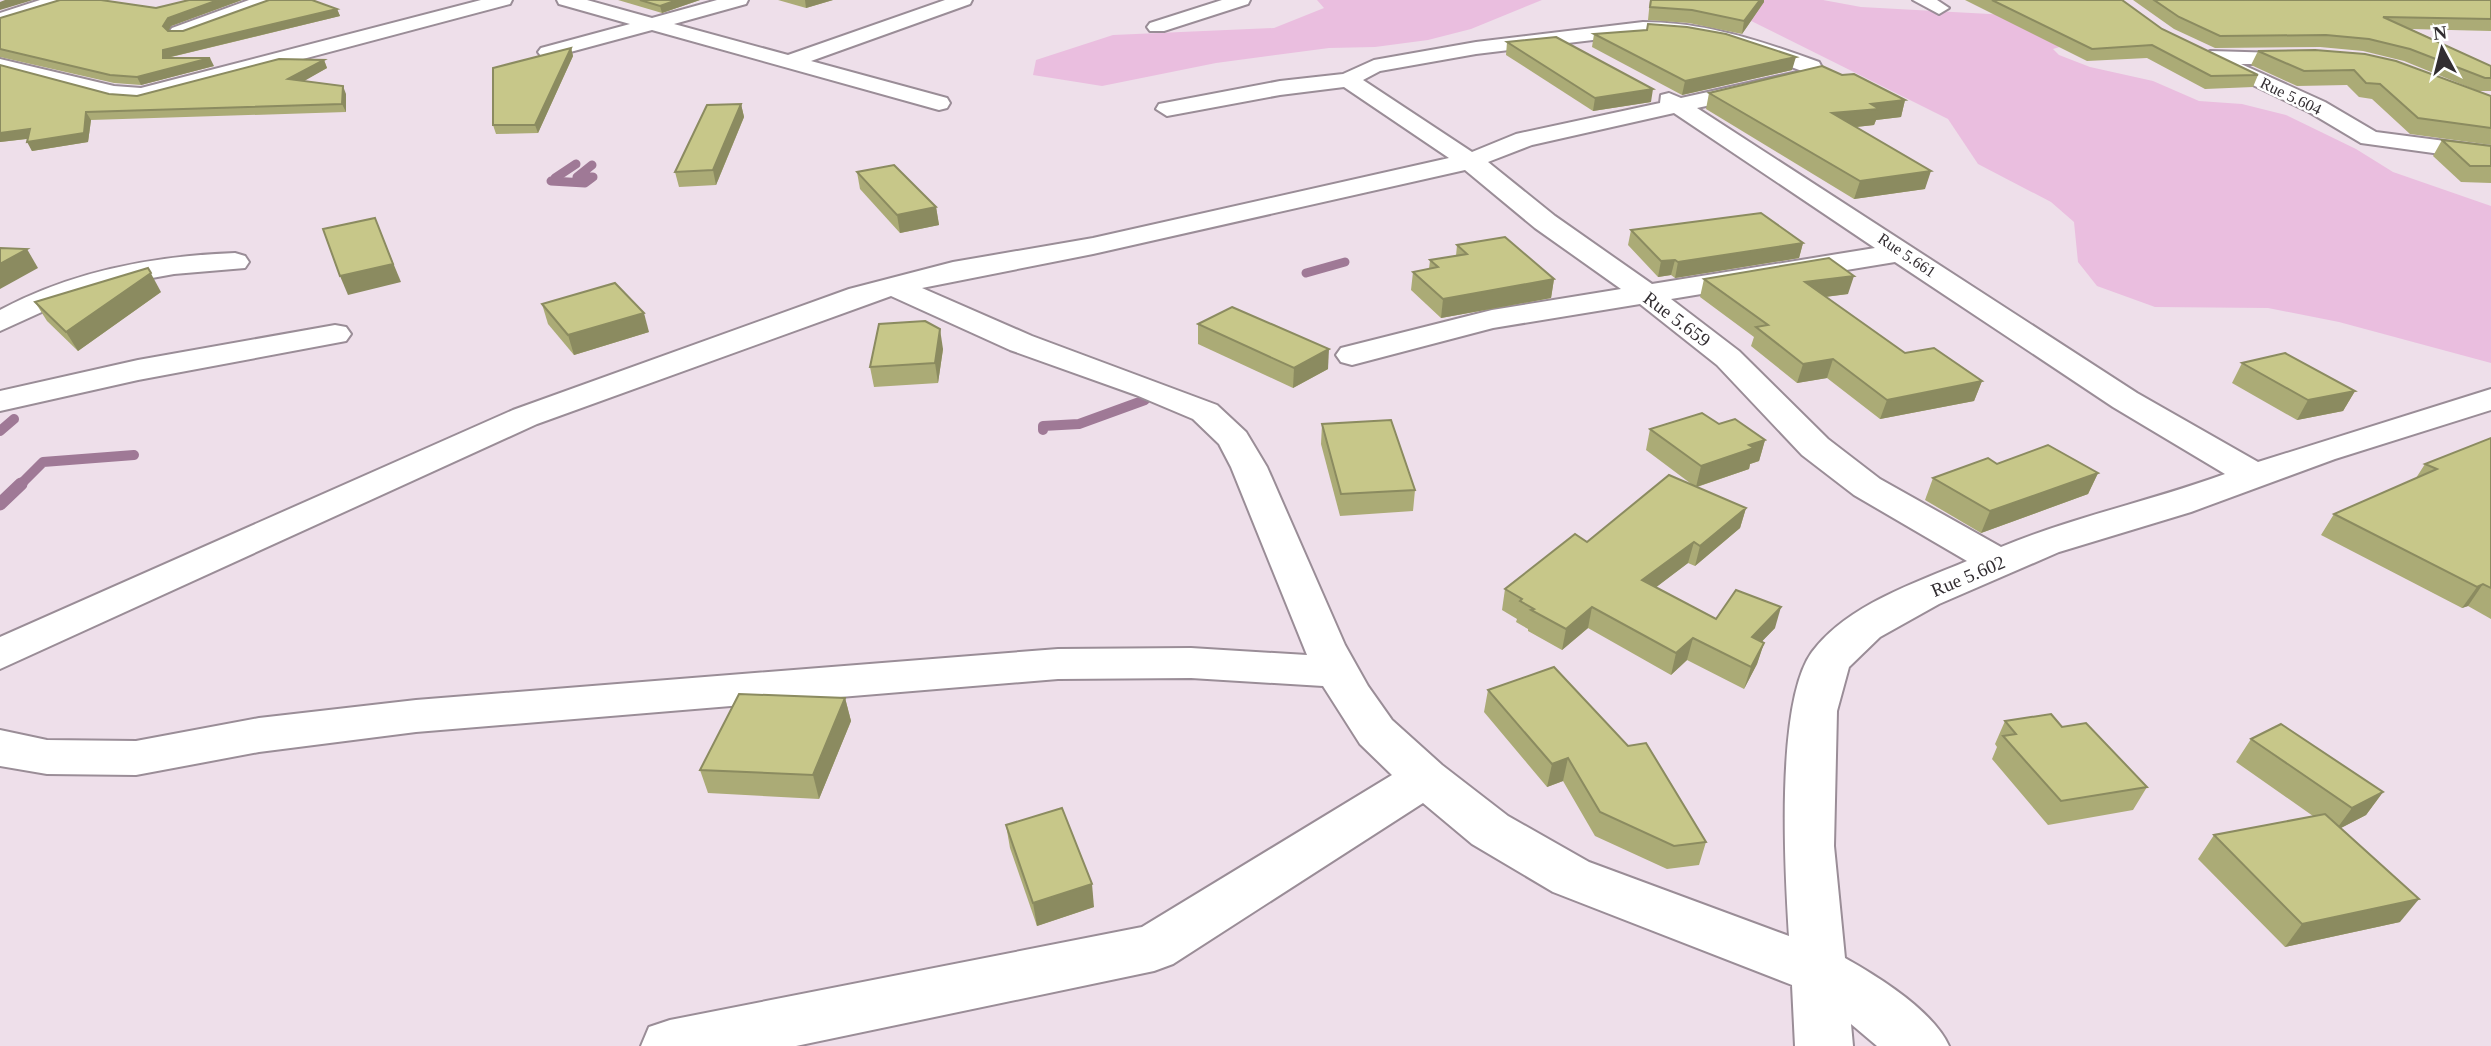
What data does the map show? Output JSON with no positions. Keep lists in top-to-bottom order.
{
  "streets": {
    "street": [
      "Rue 5.604",
      "Rue 5.661",
      "Rue 5.659",
      "Rue 5.602"
    ]
  },
  "crossings": [
    ["Rue 5.661", "Rue 5.602"],
    ["Rue 5.659", "Rue 5.602"]
  ],
  "north": "top"
}
